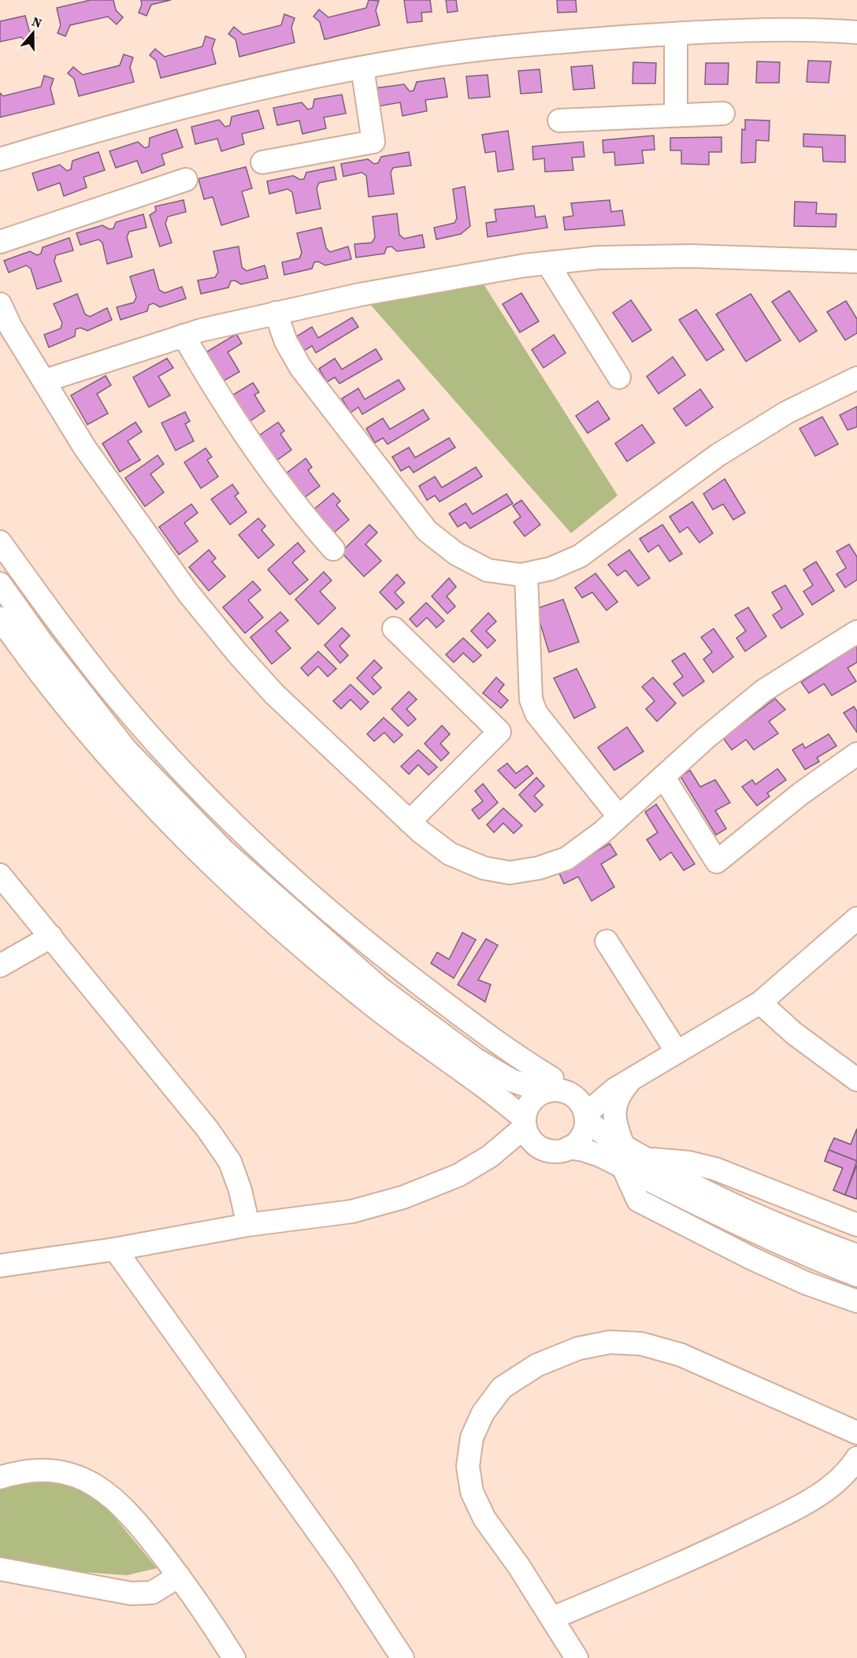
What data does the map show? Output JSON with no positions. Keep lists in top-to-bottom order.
{
  "north": "top"
}
